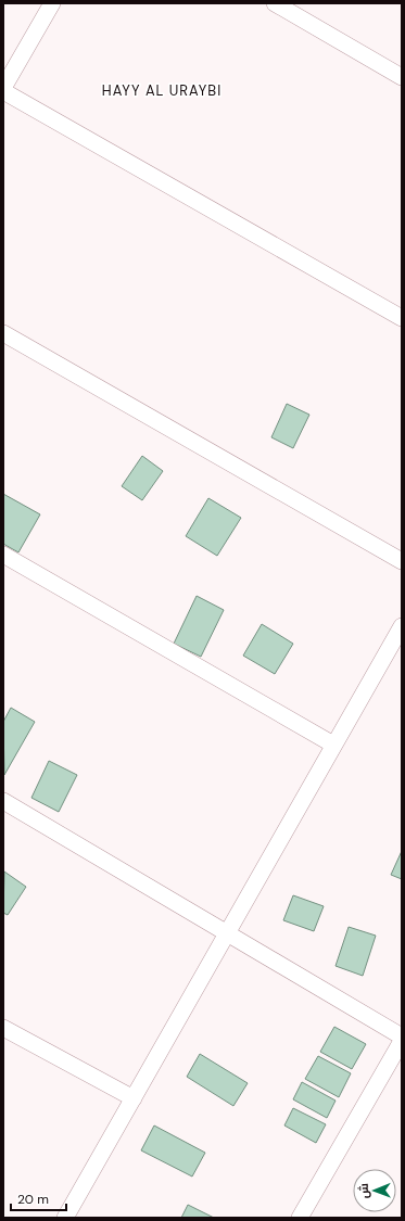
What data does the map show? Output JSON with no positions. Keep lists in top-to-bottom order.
{
  "districts": ["HAYY AL URAYBI"],
  "scale_bar": "20 m",
  "north": "left"
}
